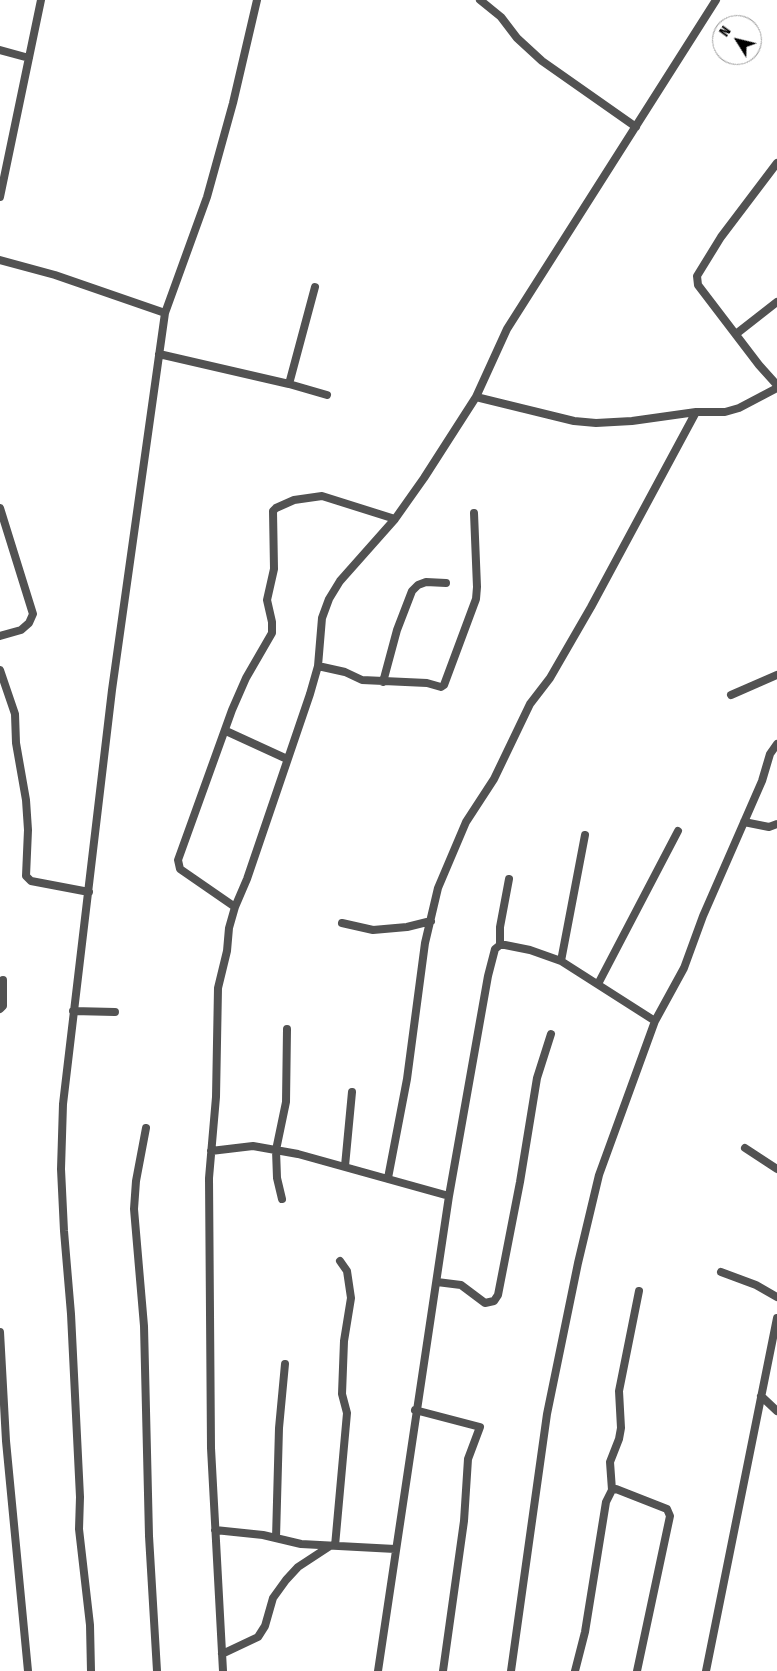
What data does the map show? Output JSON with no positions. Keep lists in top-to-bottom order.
{
  "north": "top left"
}
